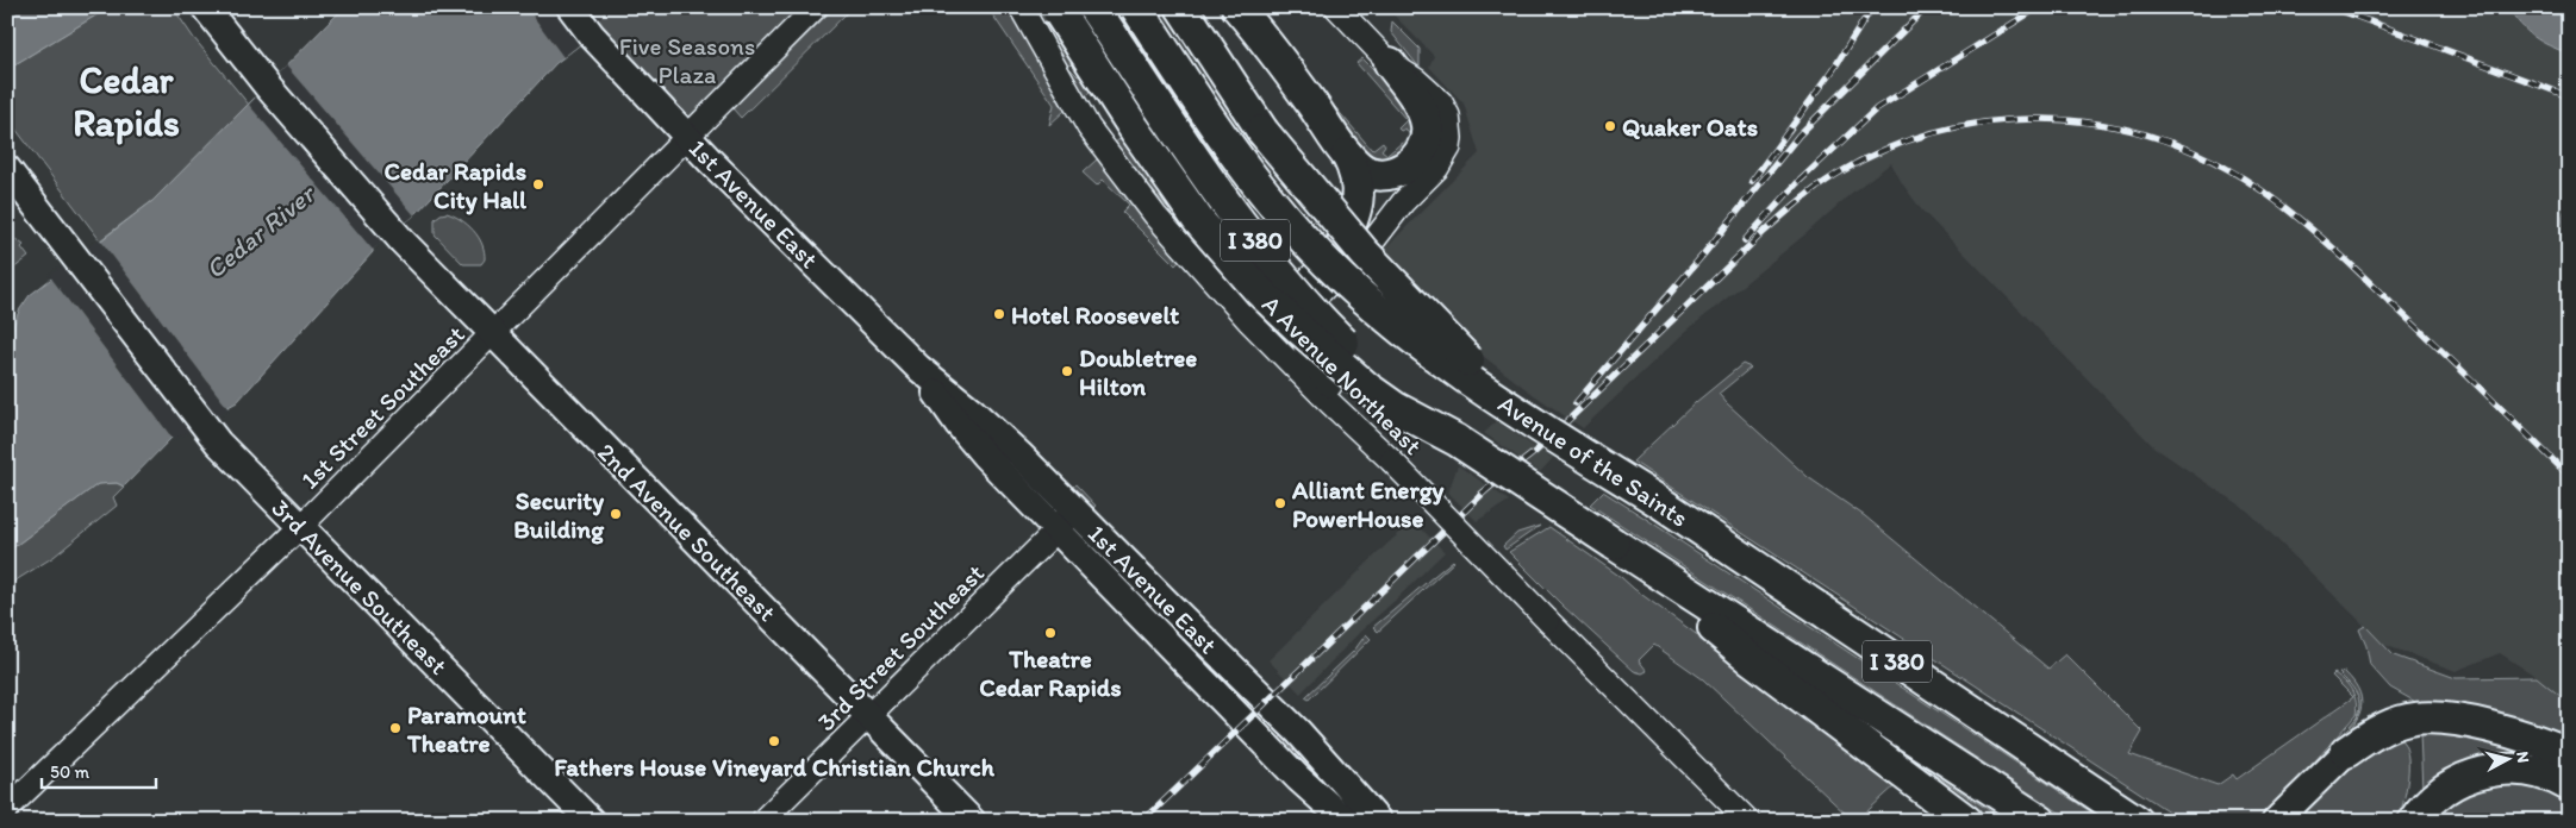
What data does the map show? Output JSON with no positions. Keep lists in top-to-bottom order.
{
  "streets": {
    "highway": ["I 380", "Avenue of the Saints"],
    "main road": ["1st Avenue East", "2nd Avenue Southeast", "3rd Avenue Southeast"],
    "street": ["A Avenue Northeast", "1st Street Southeast", "3rd Street Southeast"]
  },
  "crossings": [
    ["1st Avenue East", "1st Street Southeast"],
    ["1st Avenue East", "3rd Street Southeast"],
    ["1st Street Southeast", "2nd Avenue Southeast"],
    ["1st Street Southeast", "3rd Avenue Southeast"],
    ["2nd Avenue Southeast", "3rd Street Southeast"]
  ],
  "districts": ["Cedar Rapids"],
  "water": ["Cedar River"],
  "parks": ["Five Seasons Plaza"],
  "places": [
    "Quaker Oats",
    "Cedar Rapids City Hall",
    "Hotel Roosevelt",
    "Doubletree Hilton",
    "Alliant Energy PowerHouse",
    "Security Building",
    "Theatre Cedar Rapids",
    "Paramount Theatre",
    "Fathers House Vineyard Christian Church"
  ],
  "scale_bar": "50 m",
  "north": "right"
}
